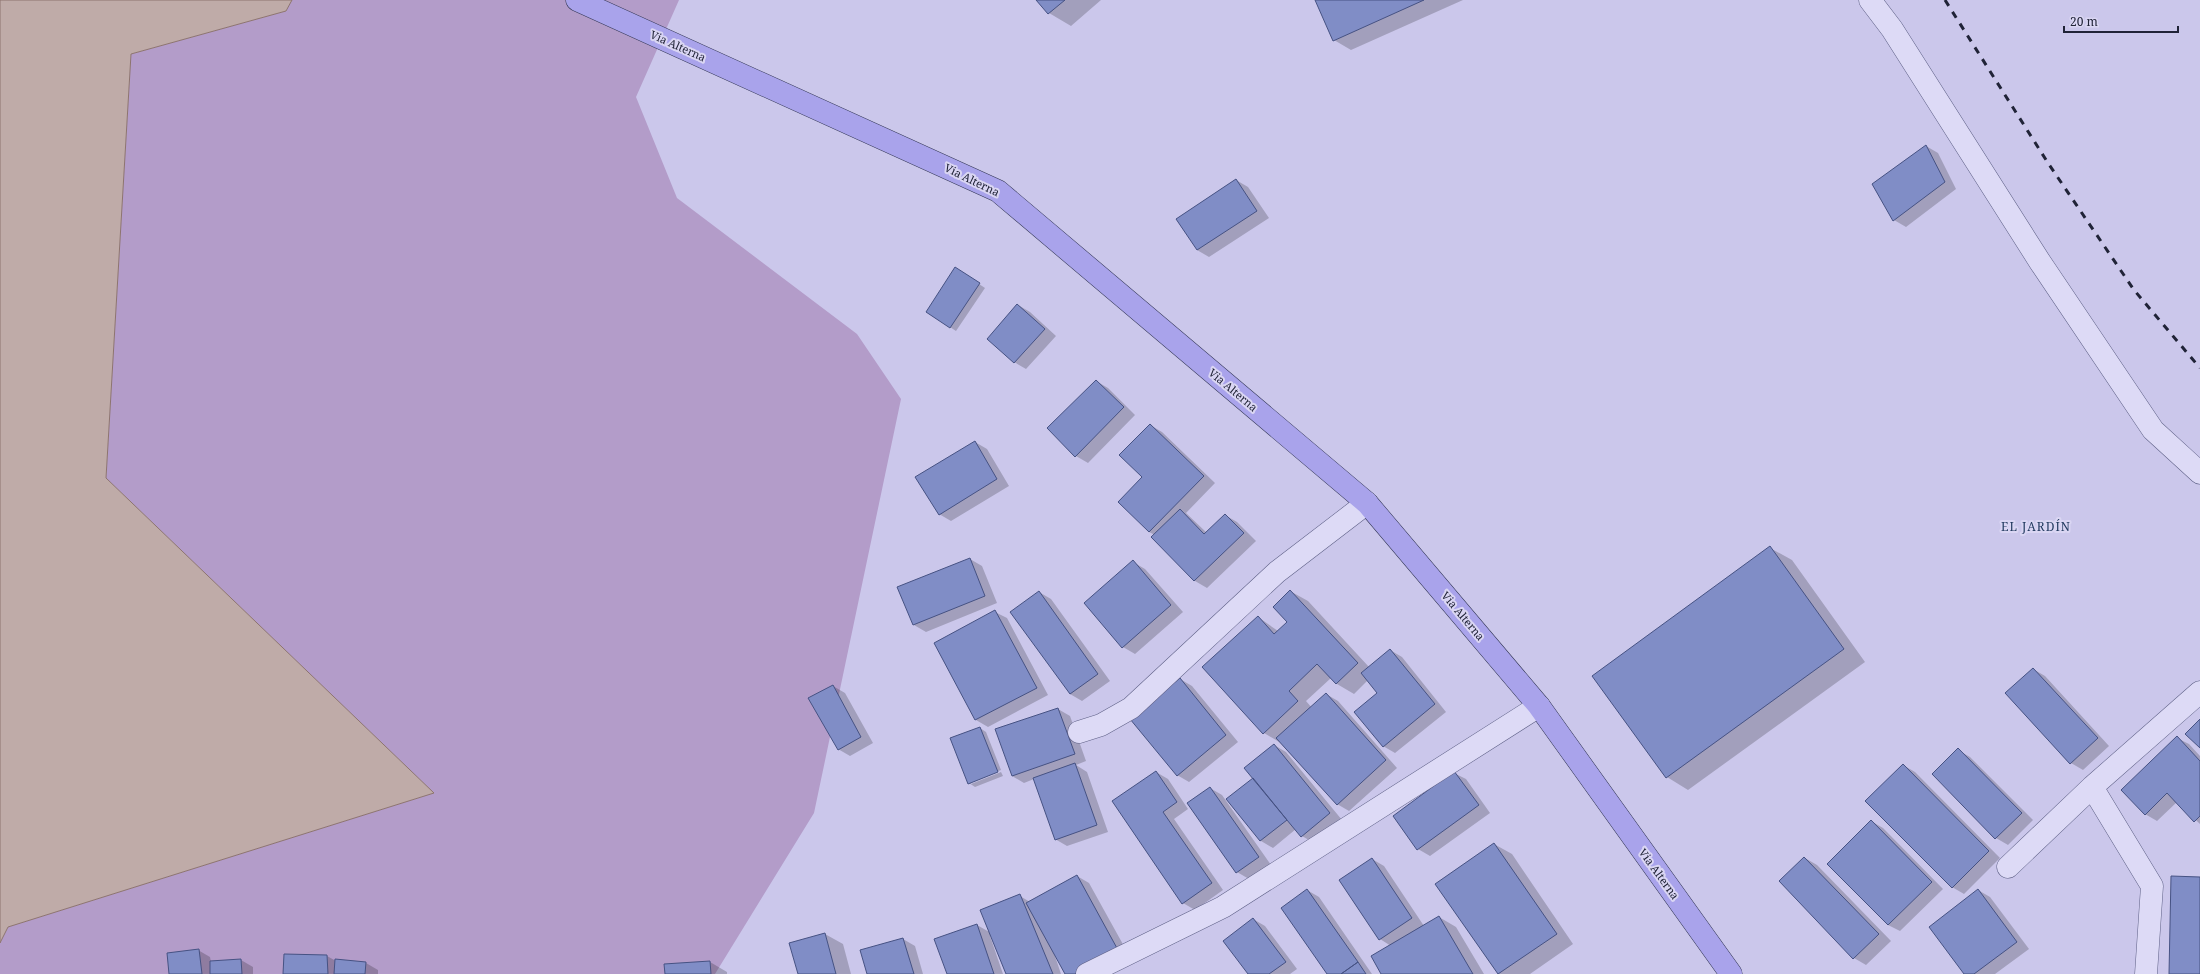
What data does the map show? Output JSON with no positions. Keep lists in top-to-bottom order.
{
  "streets": {
    "main road": ["Via Alterna"]
  },
  "districts": ["EL JARDÍN"],
  "scale_bar": "20 m"
}
